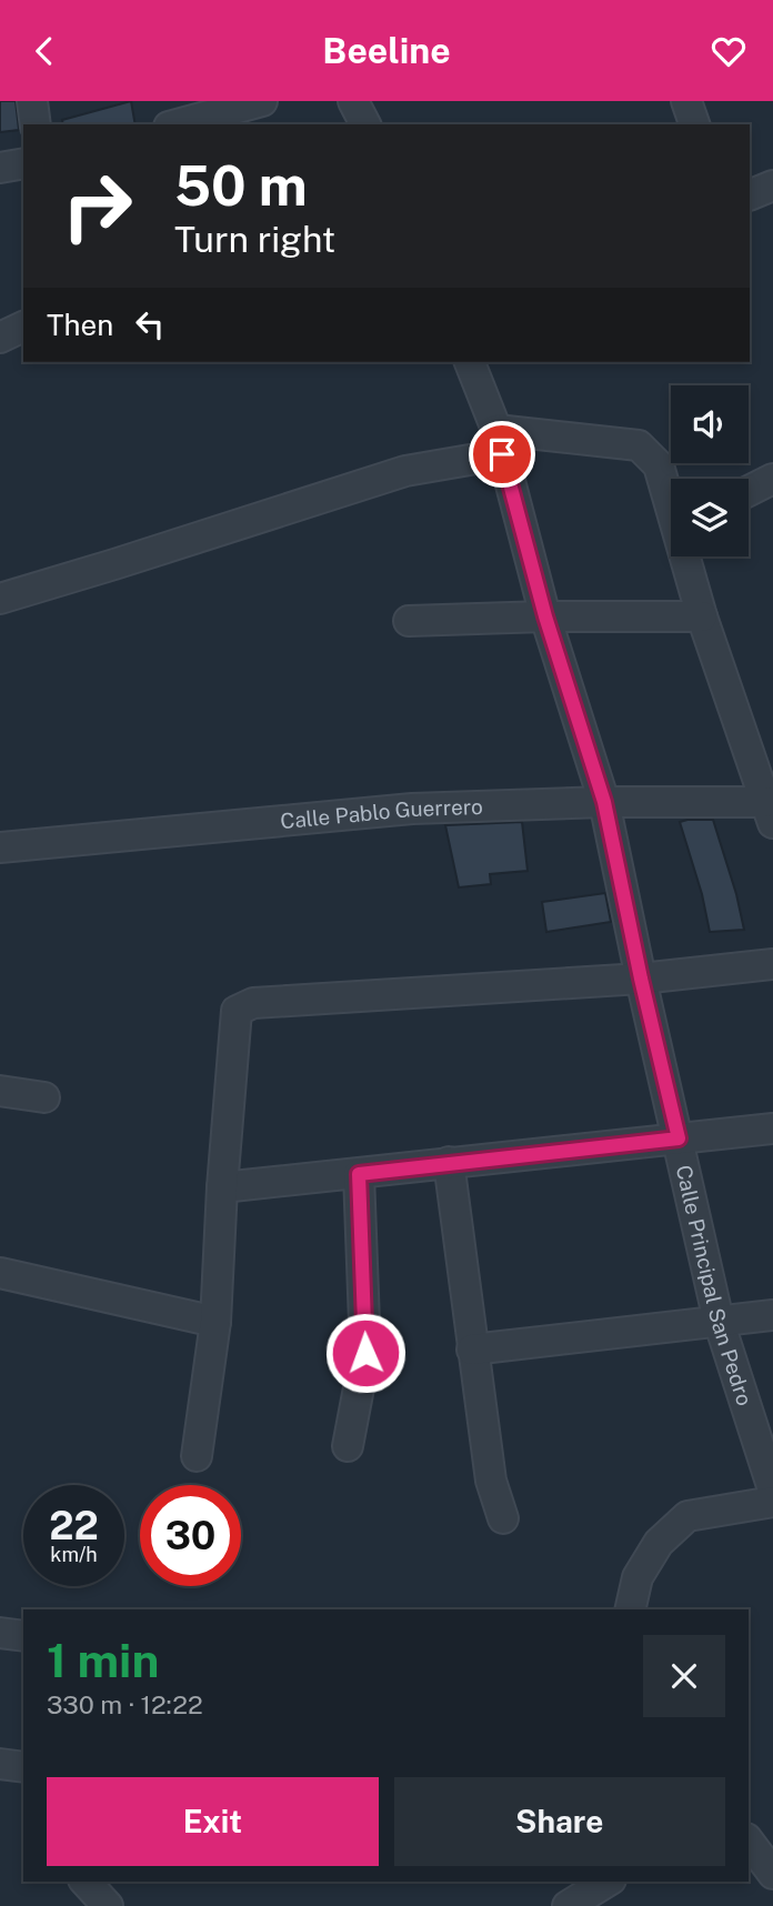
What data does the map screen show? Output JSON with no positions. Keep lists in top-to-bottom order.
{
  "streets": {
    "street": ["Calle Pablo Guerrero", "Calle Principal San Pedro"]
  },
  "crossings": [
    ["Calle Pablo Guerrero", "Calle Principal San Pedro"]
  ],
  "page": {
    "header": "Beeline",
    "turn": ["50 m", "Turn right"],
    "then": "Then",
    "speed": "22 km/h",
    "limit": "30",
    "heading": ["1 min", "330 m · 12:22"],
    "buttons": ["Exit", "Share"]
  }
}
